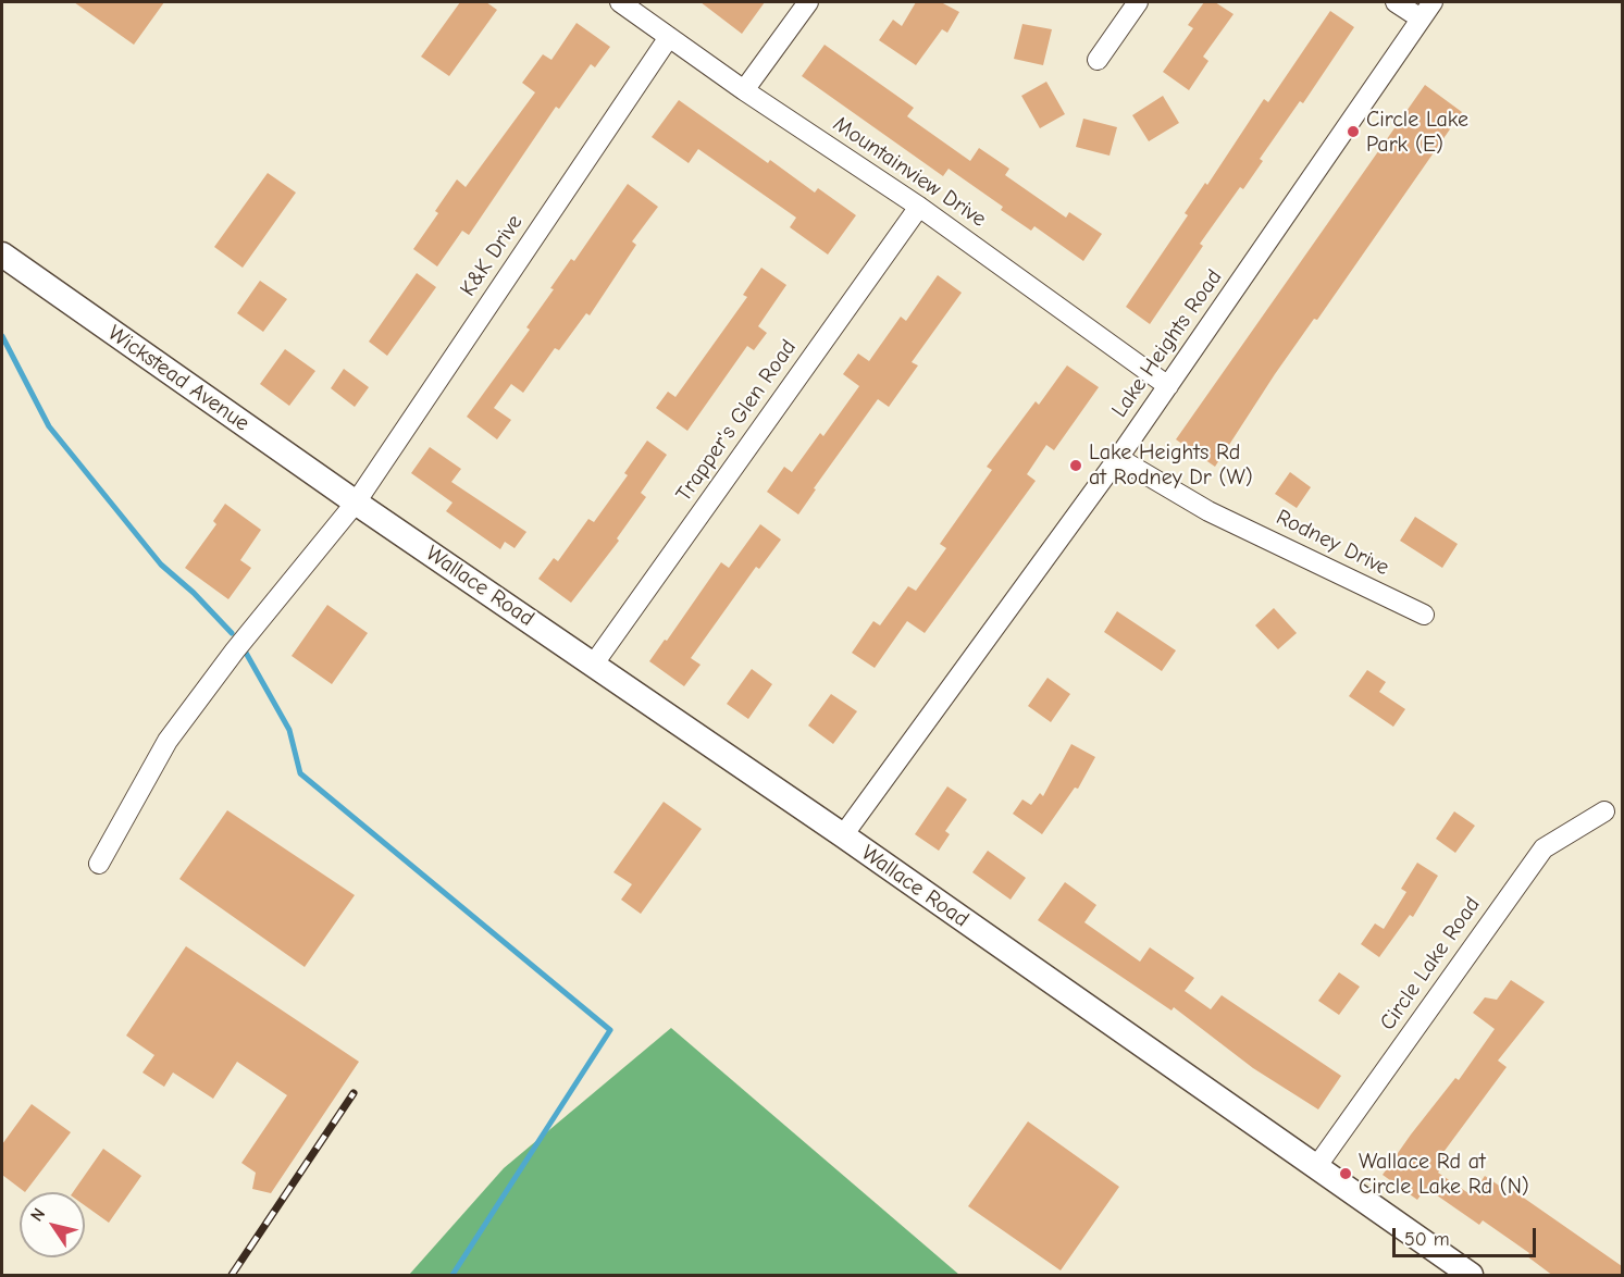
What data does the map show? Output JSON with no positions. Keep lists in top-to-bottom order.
{
  "streets": {
    "street": [
      "Mountainview Drive",
      "K&K Drive",
      "Lake Heights Road",
      "Wickstead Avenue",
      "Trapper's Glen Road",
      "Rodney Drive",
      "Wallace Road",
      "Circle Lake Road"
    ]
  },
  "crossings": [
    ["Mountainview Drive", "K&K Drive"],
    ["Mountainview Drive", "Lake Heights Road"],
    ["Mountainview Drive", "Trapper's Glen Road"],
    ["K&K Drive", "Wickstead Avenue"],
    ["K&K Drive", "Wallace Road"],
    ["Lake Heights Road", "Rodney Drive"],
    ["Lake Heights Road", "Wallace Road"],
    ["Wickstead Avenue", "Wallace Road"],
    ["Trapper's Glen Road", "Wallace Road"],
    ["Wallace Road", "Circle Lake Road"]
  ],
  "places": ["Circle Lake Park (E)", "Lake Heights Rd at Rodney Dr (W)", "Wallace Rd at Circle Lake Rd (N)"],
  "scale_bar": "50 m",
  "north": "top left"
}
